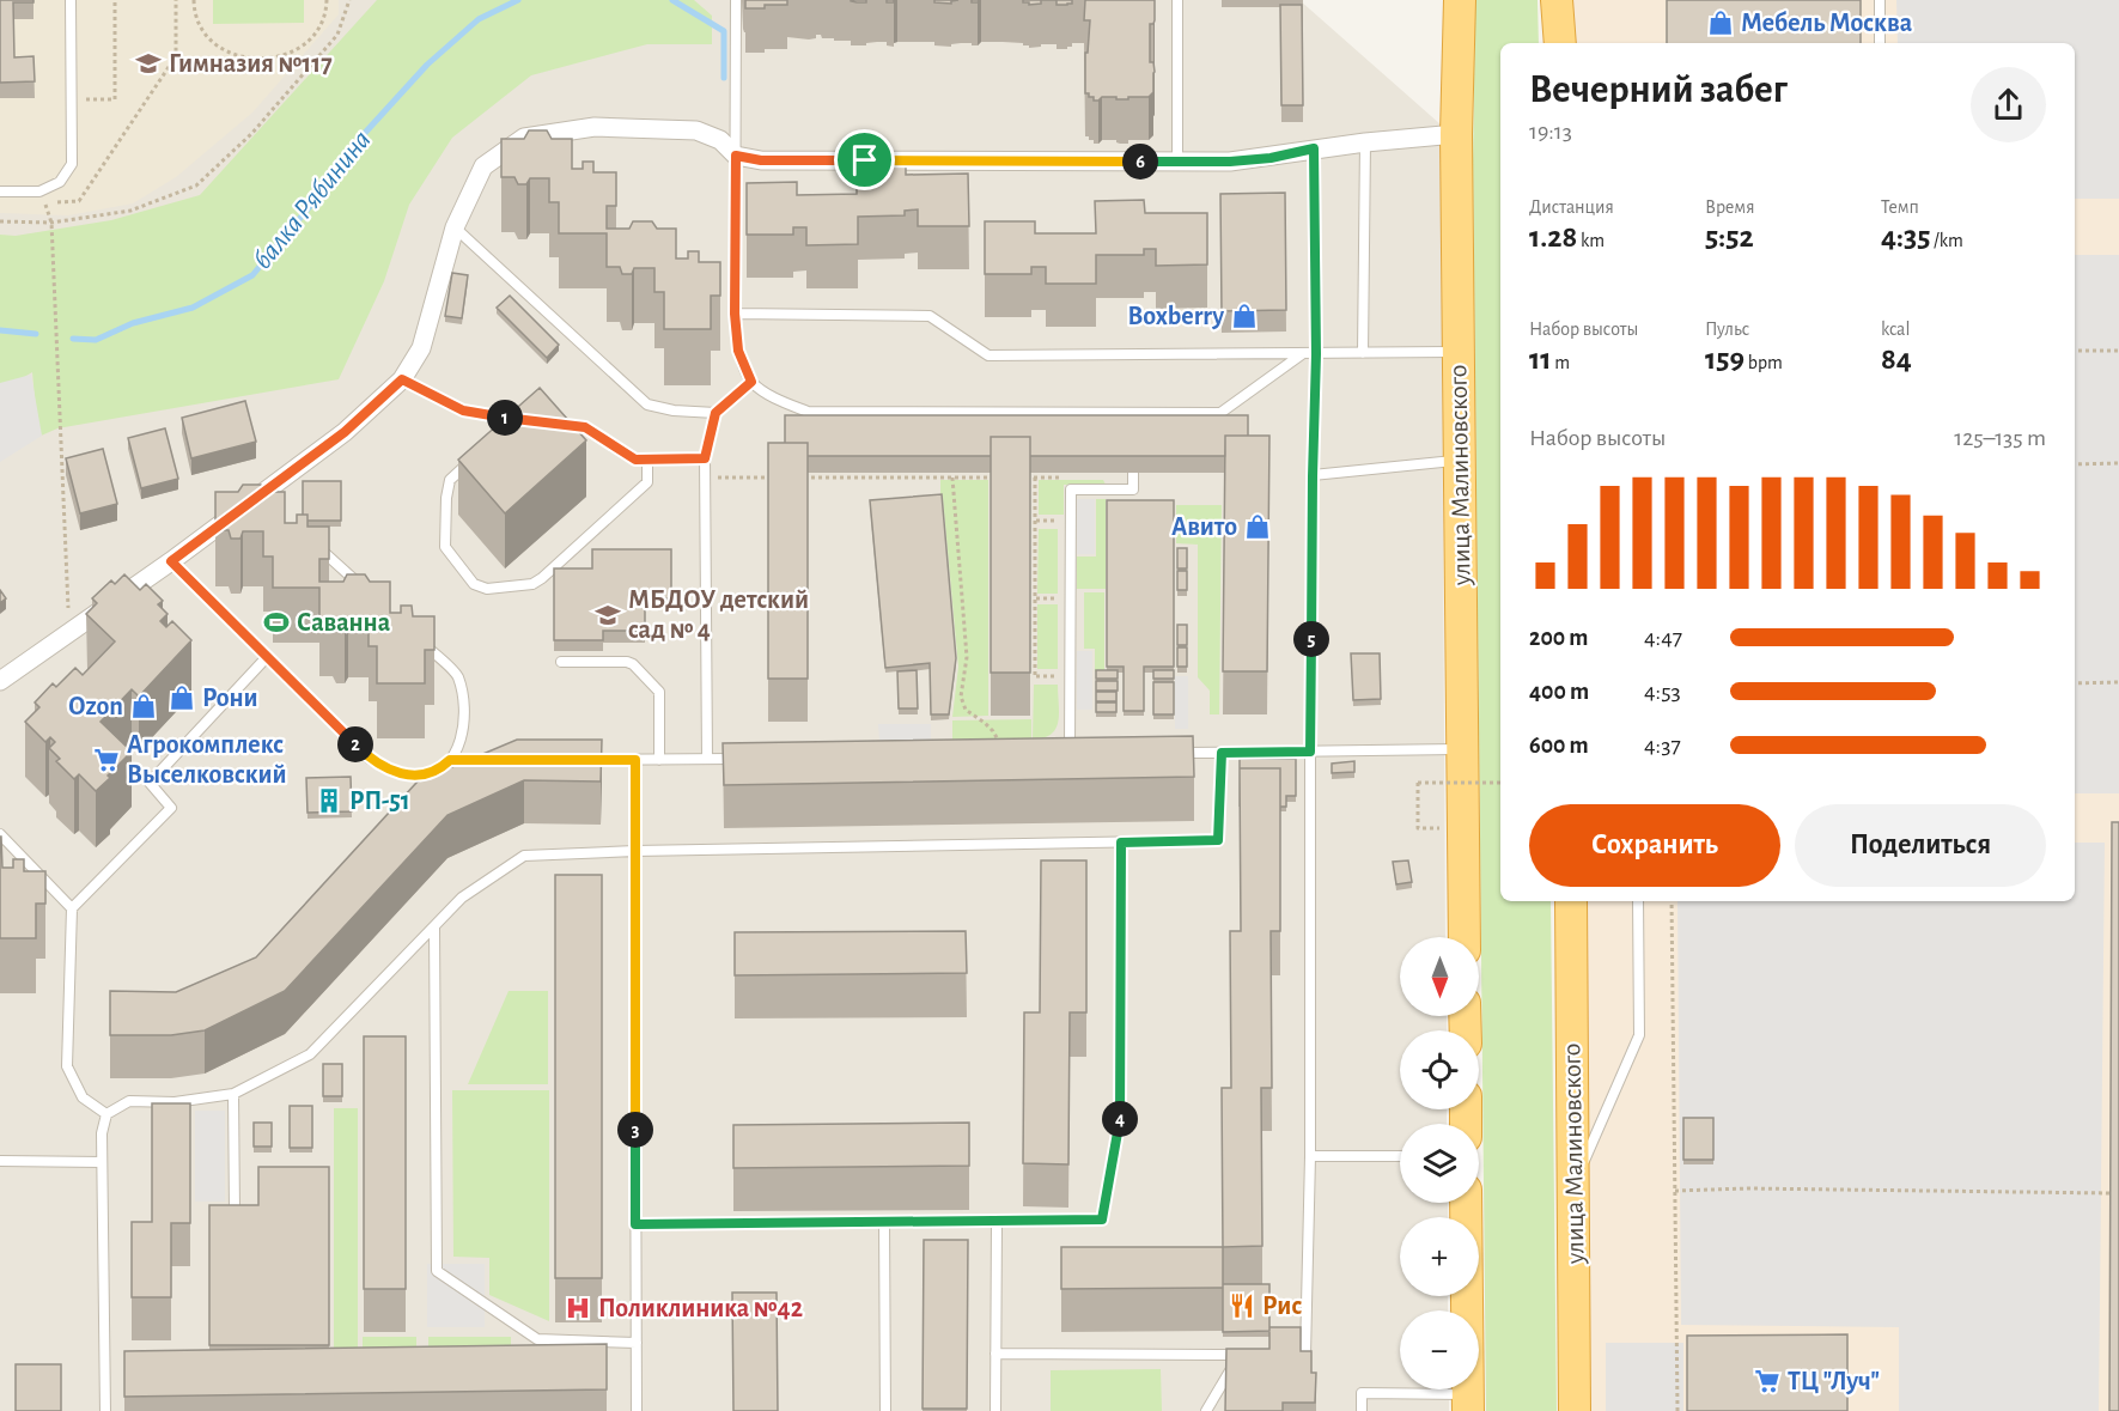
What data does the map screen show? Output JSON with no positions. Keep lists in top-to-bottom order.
{
  "streets": {
    "highway": ["улица Малиновского"]
  },
  "water": ["балка Рябинина"],
  "places": {
    "shop": [
      "Мебель Москва",
      "Boxberry",
      "Авито",
      "Рони",
      "Ozon"
    ],
    "school or university": ["Гимназия №117", "МБДОУ детский сад № 4"],
    "sports": ["Саванна"],
    "supermarket": ["Агрокомплекс Выселковский", "ТЦ \"Луч\""],
    "building": ["РП-51"],
    "restaurant": ["Рис"],
    "hospital": ["Поликлиника №42"]
  },
  "north": "bottom",
  "page": {
    "heading": ["Вечерний забег", "19:13"],
    "pins": [
      "6",
      "1",
      "5",
      "2",
      "4",
      "3"
    ],
    "stats": [
      ["Дистанция", "1.28 km"],
      ["Время", "5:52"],
      ["Темп", "4:35 /km"],
      ["Набор высоты", "11 m"],
      ["Пульс", "159 bpm"],
      ["kcal", "84"]
    ],
    "chart": ["Набор высоты", "125–135 m"],
    "list": [
      {
        "name": "200 m",
        "note": "4:47"
      },
      {
        "name": "400 m",
        "note": "4:53"
      },
      {
        "name": "600 m",
        "note": "4:37"
      }
    ],
    "buttons": ["Сохранить", "Поделиться"],
    "map_buttons": ["+", "−"]
  }
}
